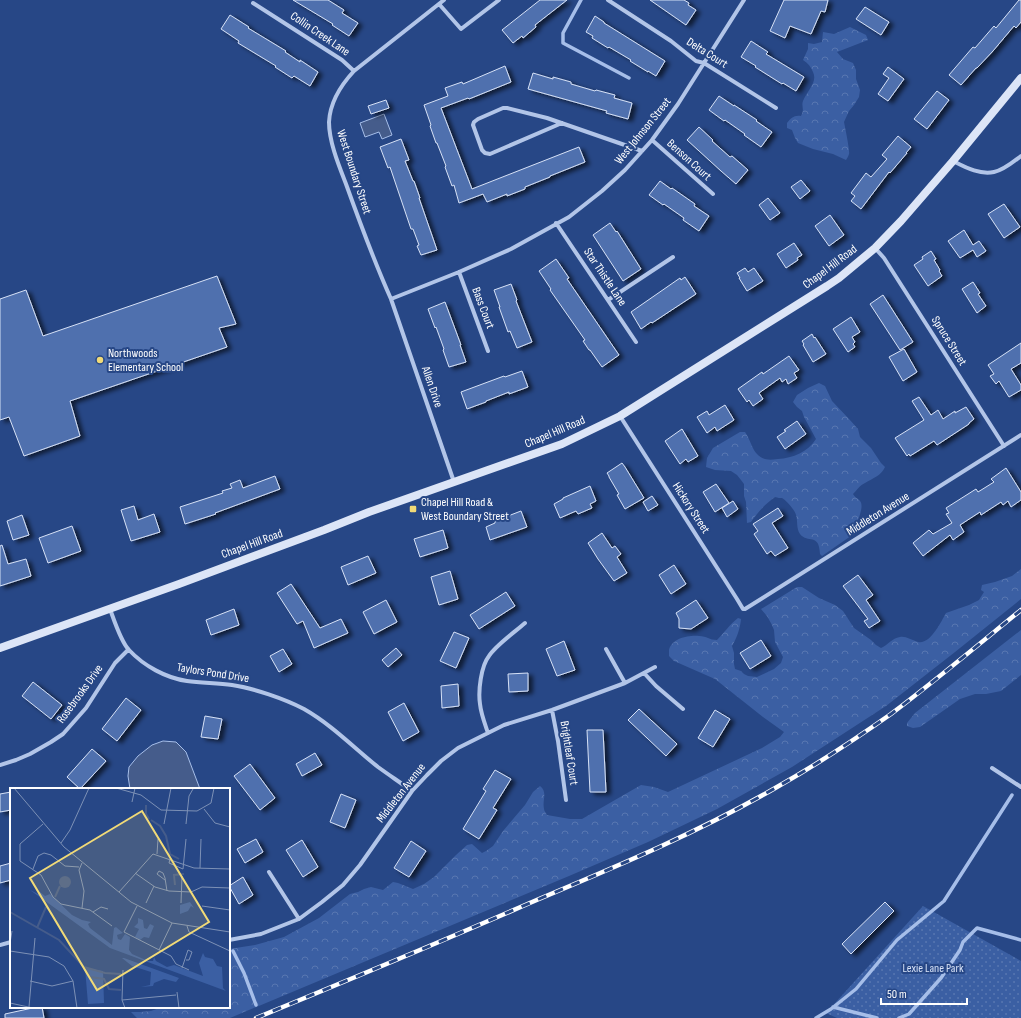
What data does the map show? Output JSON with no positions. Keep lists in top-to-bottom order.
{
  "streets": {
    "main road": ["Chapel Hill Road"],
    "street": [
      "Collin Creek Lane",
      "Delta Court",
      "West Johnson Street",
      "Benson Court",
      "West Boundary Street",
      "Star Thistle Lane",
      "Bass Court",
      "Spruce Street",
      "Allen Drive",
      "Hickory Street",
      "Middleton Avenue",
      "Taylors Pond Drive",
      "Rosebrooks Drive",
      "Brightleaf Court"
    ]
  },
  "crossings": [
    ["Collin Creek Lane", "West Boundary Street"],
    ["Delta Court", "West Johnson Street"],
    ["West Johnson Street", "Benson Court"],
    ["West Johnson Street", "West Boundary Street"],
    ["West Johnson Street", "Star Thistle Lane"],
    ["West Johnson Street", "Bass Court"],
    ["West Johnson Street", "Allen Drive"],
    ["West Boundary Street", "Allen Drive"],
    ["Chapel Hill Road", "Spruce Street"],
    ["Chapel Hill Road", "Allen Drive"],
    ["Chapel Hill Road", "Hickory Street"],
    ["Chapel Hill Road", "Taylors Pond Drive"],
    ["Spruce Street", "Middleton Avenue"],
    ["Hickory Street", "Middleton Avenue"],
    ["Middleton Avenue", "Taylors Pond Drive"],
    ["Middleton Avenue", "Brightleaf Court"],
    ["Taylors Pond Drive", "Rosebrooks Drive"]
  ],
  "parks": ["Lexie Lane Park"],
  "places": {
    "other": ["Northwoods Elementary School"],
    "transit": ["Chapel Hill Road & West Boundary Street"]
  },
  "scale_bar": "50 m"
}
